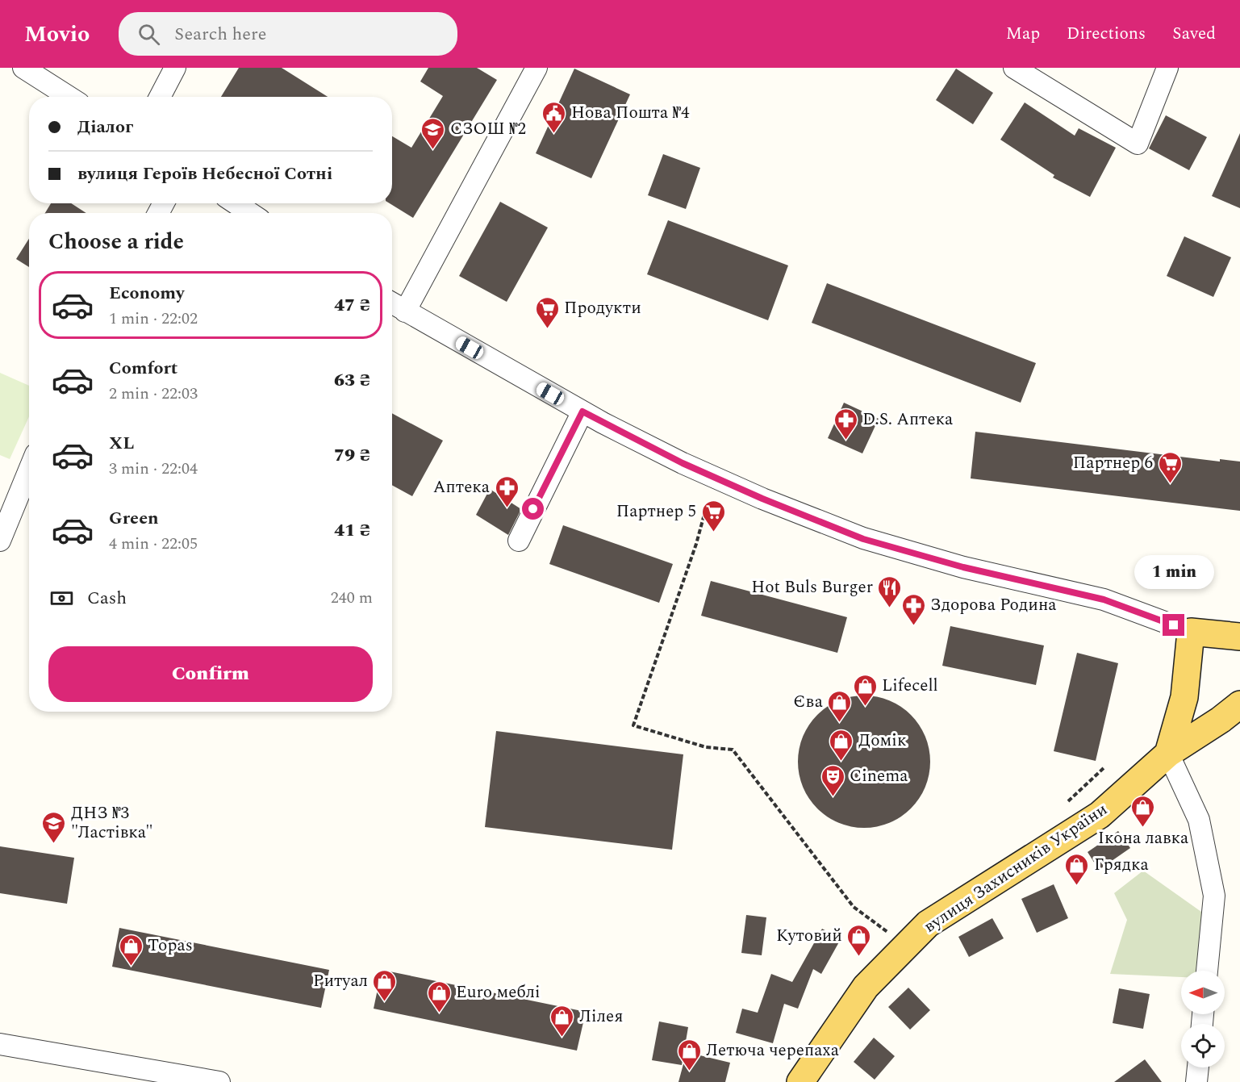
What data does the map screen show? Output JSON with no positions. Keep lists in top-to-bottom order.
{
  "streets": {
    "main road": ["вулиця Захисників України"]
  },
  "places": {
    "public building": ["Нова Пошта №4"],
    "school or university": ["СЗОШ №2", "ДНЗ №3 \"Ластівка\""],
    "supermarket": ["Продукти", "Партнер 6", "Партнер 5"],
    "pharmacy": ["D.S. Аптека", "Аптека", "Здорова Родина"],
    "restaurant": ["Hot Buls Burger"],
    "shop": [
      "Lifecell",
      "Єва",
      "Домік",
      "Ікона лавка",
      "Грядка",
      "Кутовий",
      "Topas",
      "Ритуал",
      "Euro меблі",
      "Лілея",
      "Летюча черепаха"
    ],
    "theatre": ["Cinema"]
  },
  "north": "left",
  "page": {
    "header": "Movio",
    "search": "Search here",
    "nav": ["Map", "Directions", "Saved"],
    "banner": ["Діалог", "вулиця Героїв Небесної Сотні"],
    "heading": "Choose a ride",
    "list": [
      {
        "name": "Economy",
        "note": "1 min · 22:02",
        "value": "47 ₴"
      },
      {
        "name": "Comfort",
        "note": "2 min · 22:03",
        "value": "63 ₴"
      },
      {
        "name": "XL",
        "note": "3 min · 22:04",
        "value": "79 ₴"
      },
      {
        "name": "Green",
        "note": "4 min · 22:05",
        "value": "41 ₴"
      }
    ],
    "bubble": "1 min",
    "pay": ["Cash", "240 m"],
    "buttons": "Confirm"
  }
}
